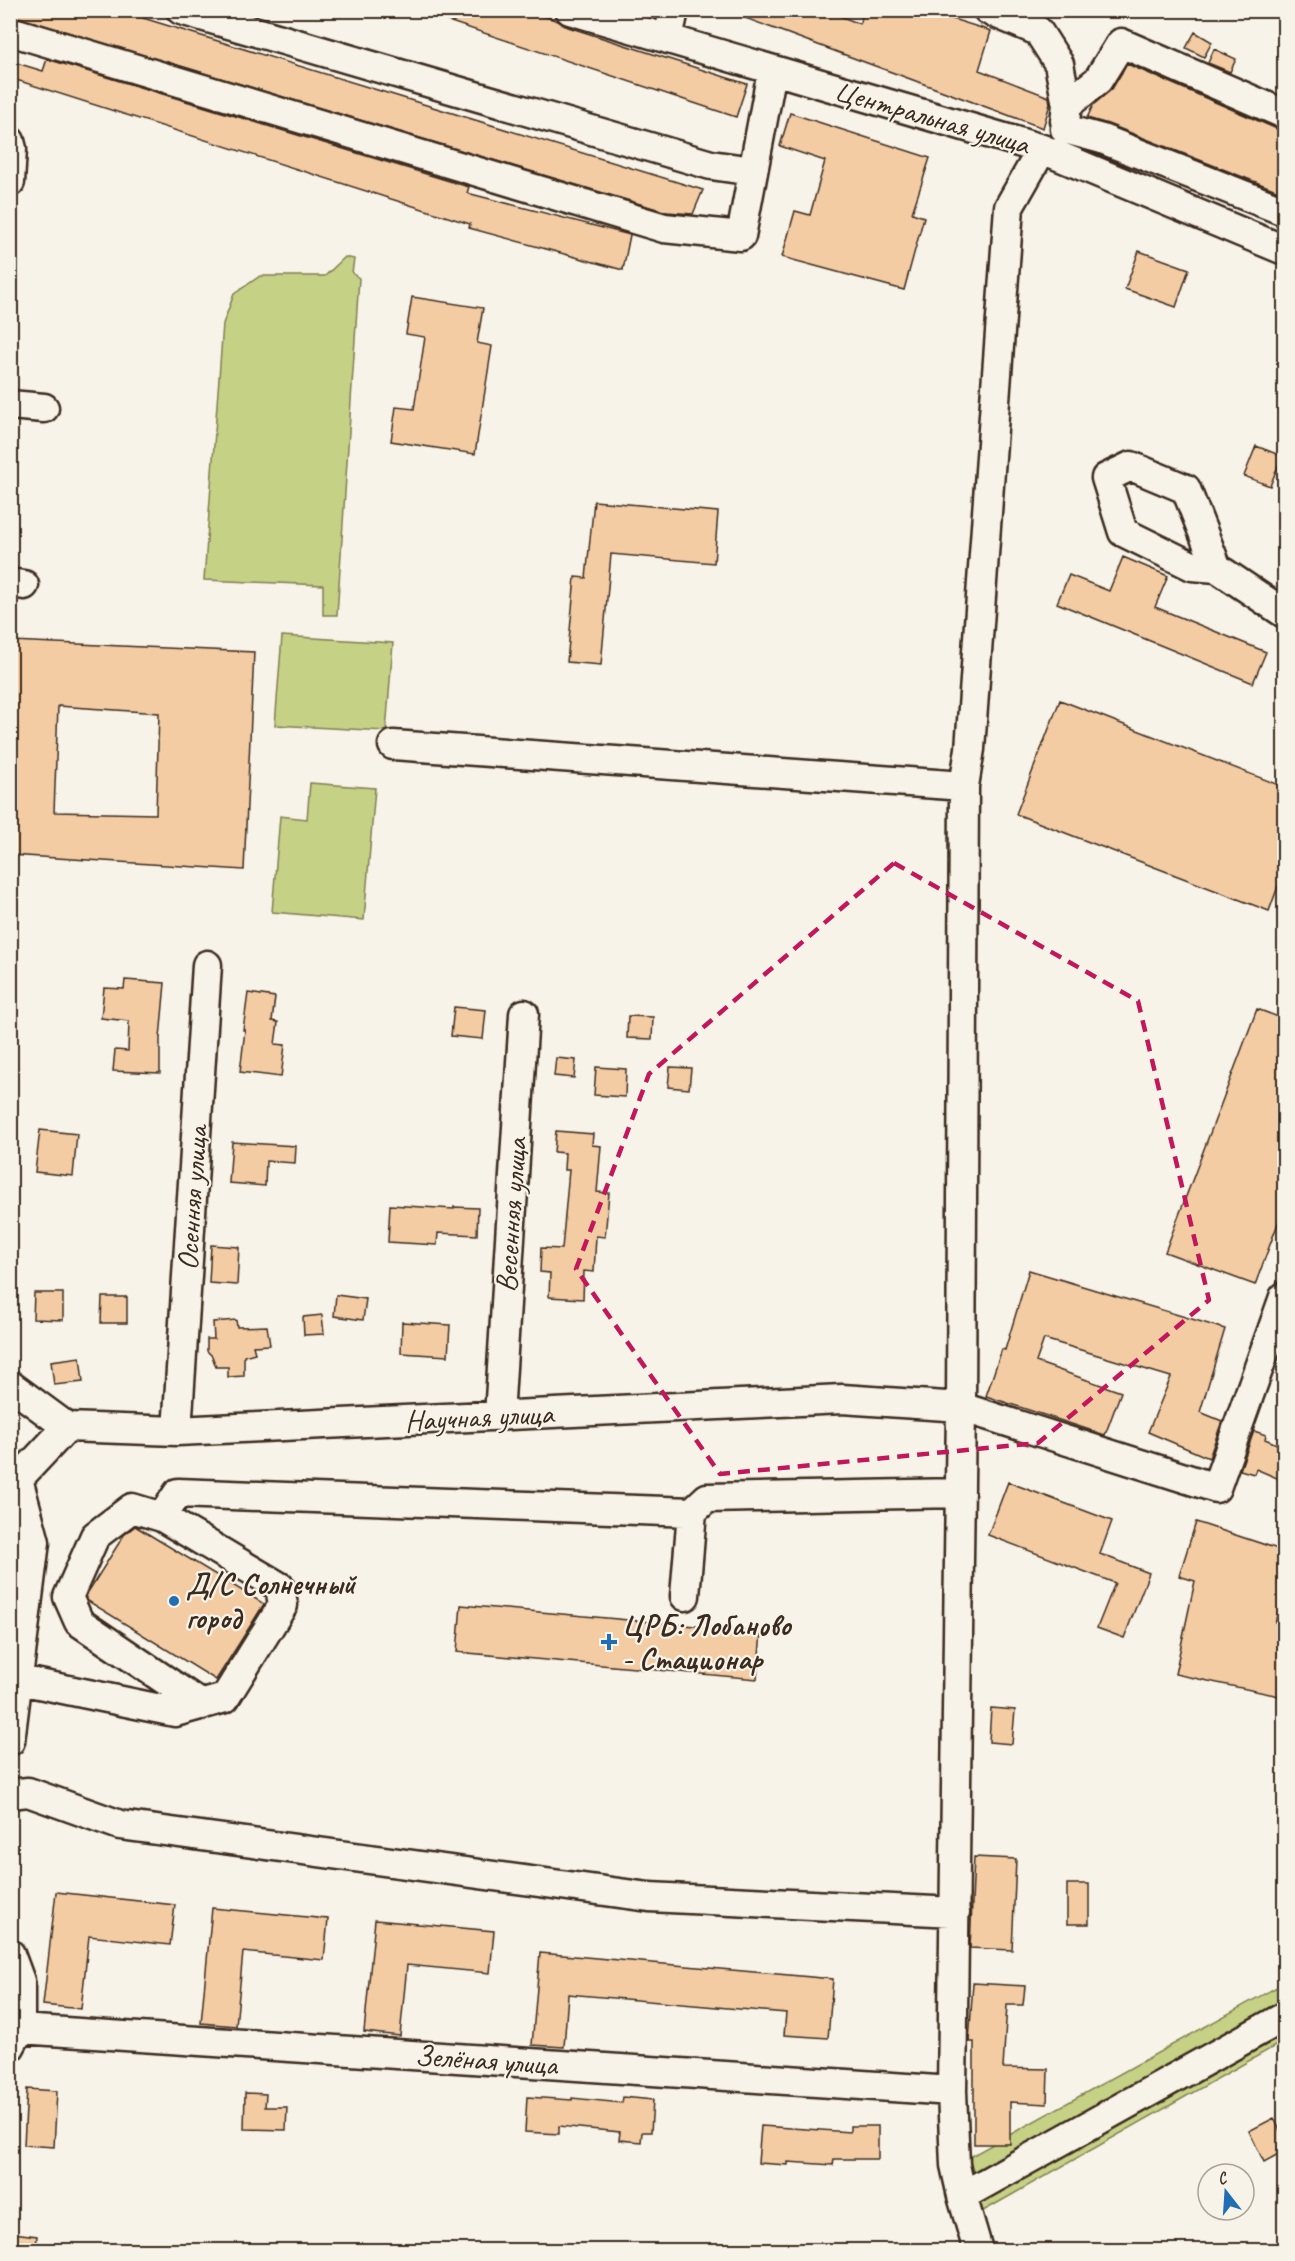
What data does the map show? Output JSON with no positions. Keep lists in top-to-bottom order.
{
  "streets": {
    "street": [
      "Центральная улица",
      "Осенняя улица",
      "Весенняя улица",
      "Научная улица",
      "Зелёная улица"
    ]
  },
  "crossings": [
    ["Осенняя улица", "Научная улица"],
    ["Весенняя улица", "Научная улица"]
  ],
  "places": {
    "other": ["Д/С Солнечный город"],
    "health": ["ЦРБ: Лобаново - Стационар"]
  },
  "north": "top"
}
